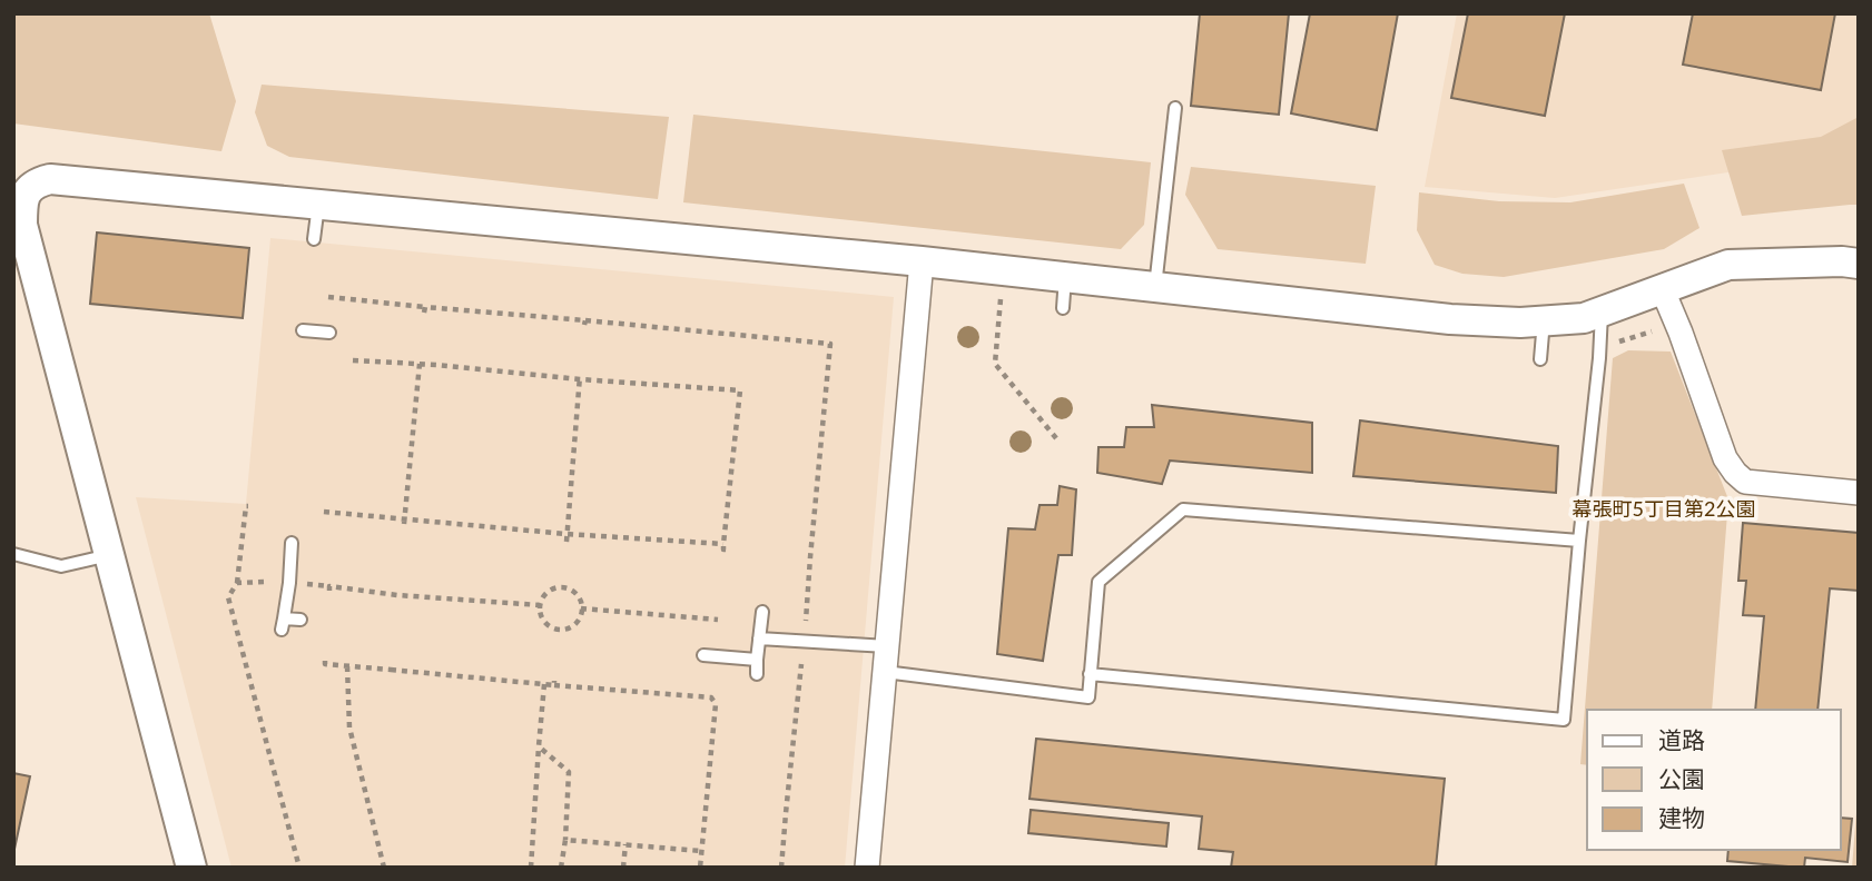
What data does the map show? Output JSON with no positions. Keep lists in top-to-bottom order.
{
  "parks": ["幕張町5丁目第2公園"],
  "legend": ["道路", "公園", "建物"]
}
